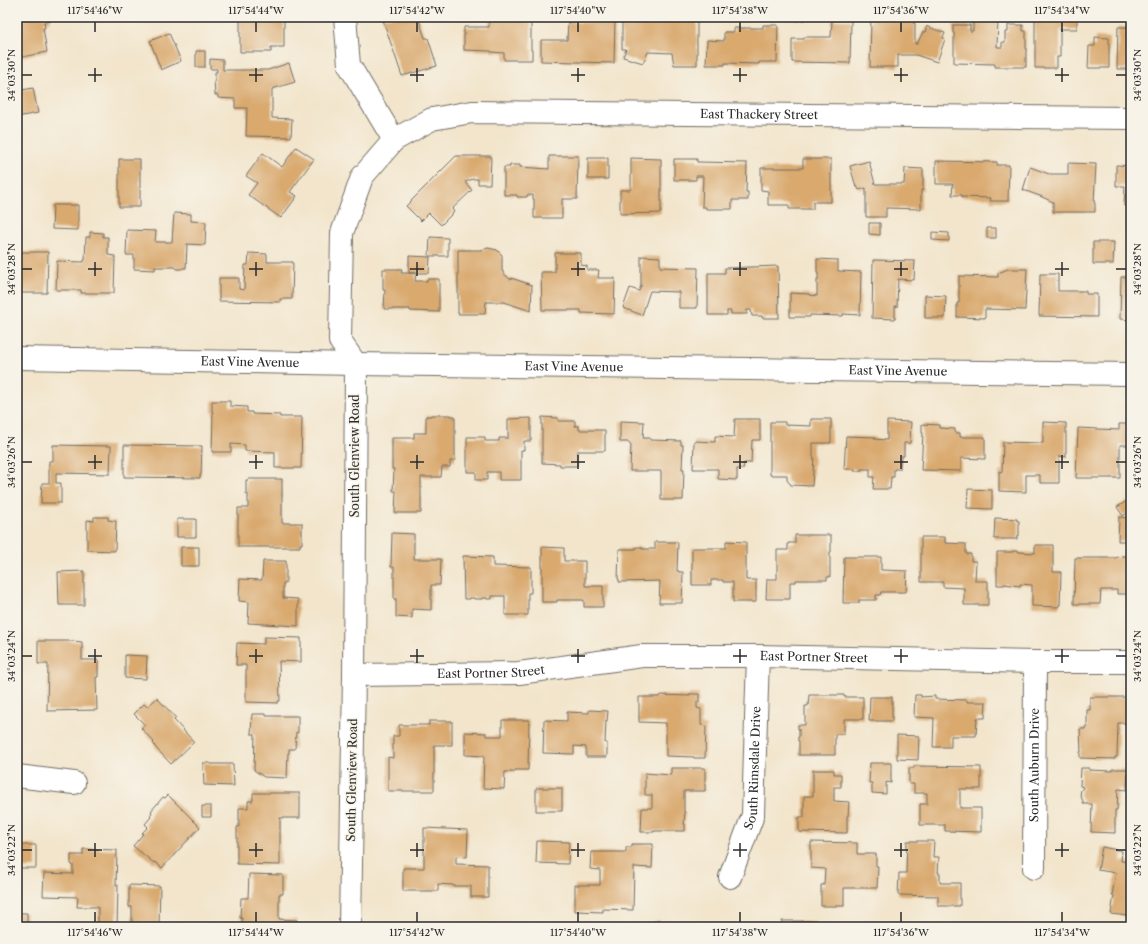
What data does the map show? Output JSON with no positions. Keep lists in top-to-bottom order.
{
  "streets": {
    "street": [
      "East Thackery Street",
      "East Vine Avenue",
      "South Glenview Road",
      "East Portner Street",
      "South Auburn Drive",
      "South Rimsdale Drive"
    ]
  },
  "crossings": [
    ["East Vine Avenue", "South Glenview Road"],
    ["South Glenview Road", "East Portner Street"],
    ["East Portner Street", "South Auburn Drive"],
    ["East Portner Street", "South Rimsdale Drive"]
  ],
  "coordinates": [
    "117°54'46\"W",
    "117°54'44\"W",
    "117°54'42\"W",
    "117°54'40\"W",
    "117°54'38\"W",
    "117°54'36\"W",
    "117°54'34\"W",
    "34°03'30\"N",
    "34°03'28\"N",
    "34°03'26\"N",
    "34°03'24\"N",
    "34°03'22\"N"
  ]
}
